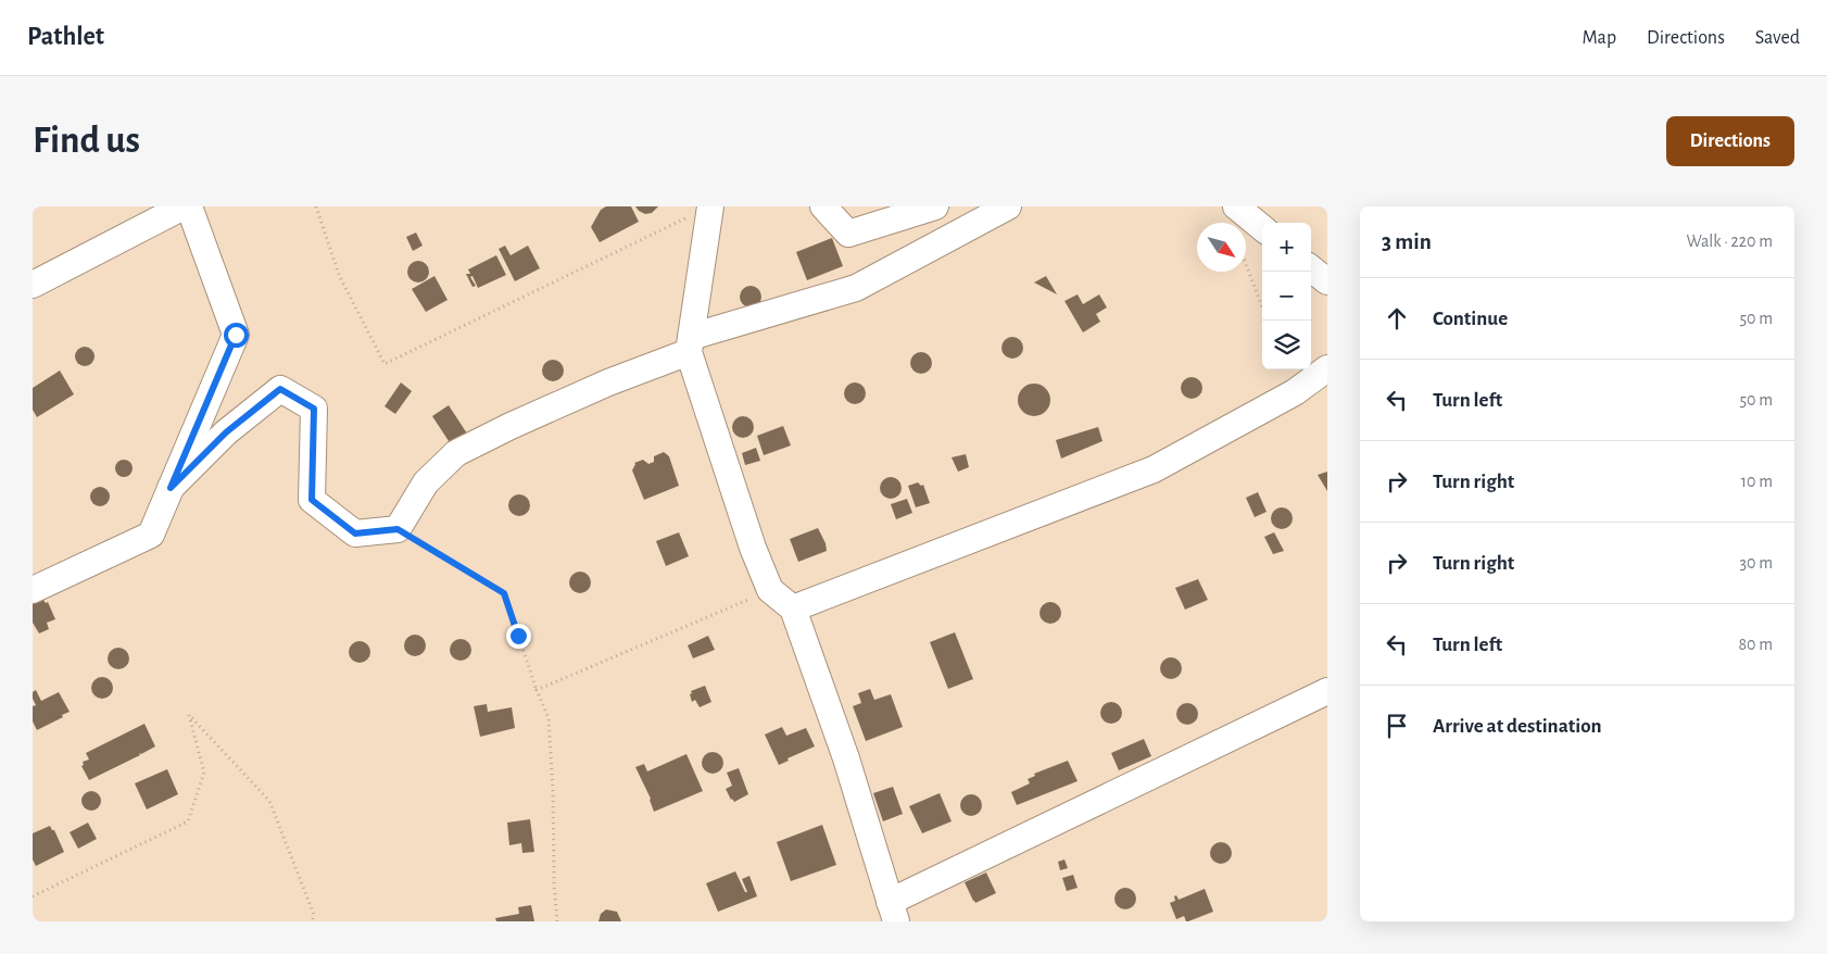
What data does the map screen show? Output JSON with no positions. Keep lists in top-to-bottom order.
{
  "north": "bottom right",
  "page": {
    "header": "Pathlet",
    "nav": ["Map", "Directions", "Saved"],
    "buttons": "Directions",
    "title": "Find us",
    "heading": ["3 min", "Walk · 220 m"],
    "map_buttons": ["+", "−"],
    "list": [
      ["Continue", "50 m"],
      ["Turn left", "50 m"],
      ["Turn right", "10 m"],
      ["Turn right", "30 m"],
      ["Turn left", "80 m"],
      "Arrive at destination"
    ]
  }
}
